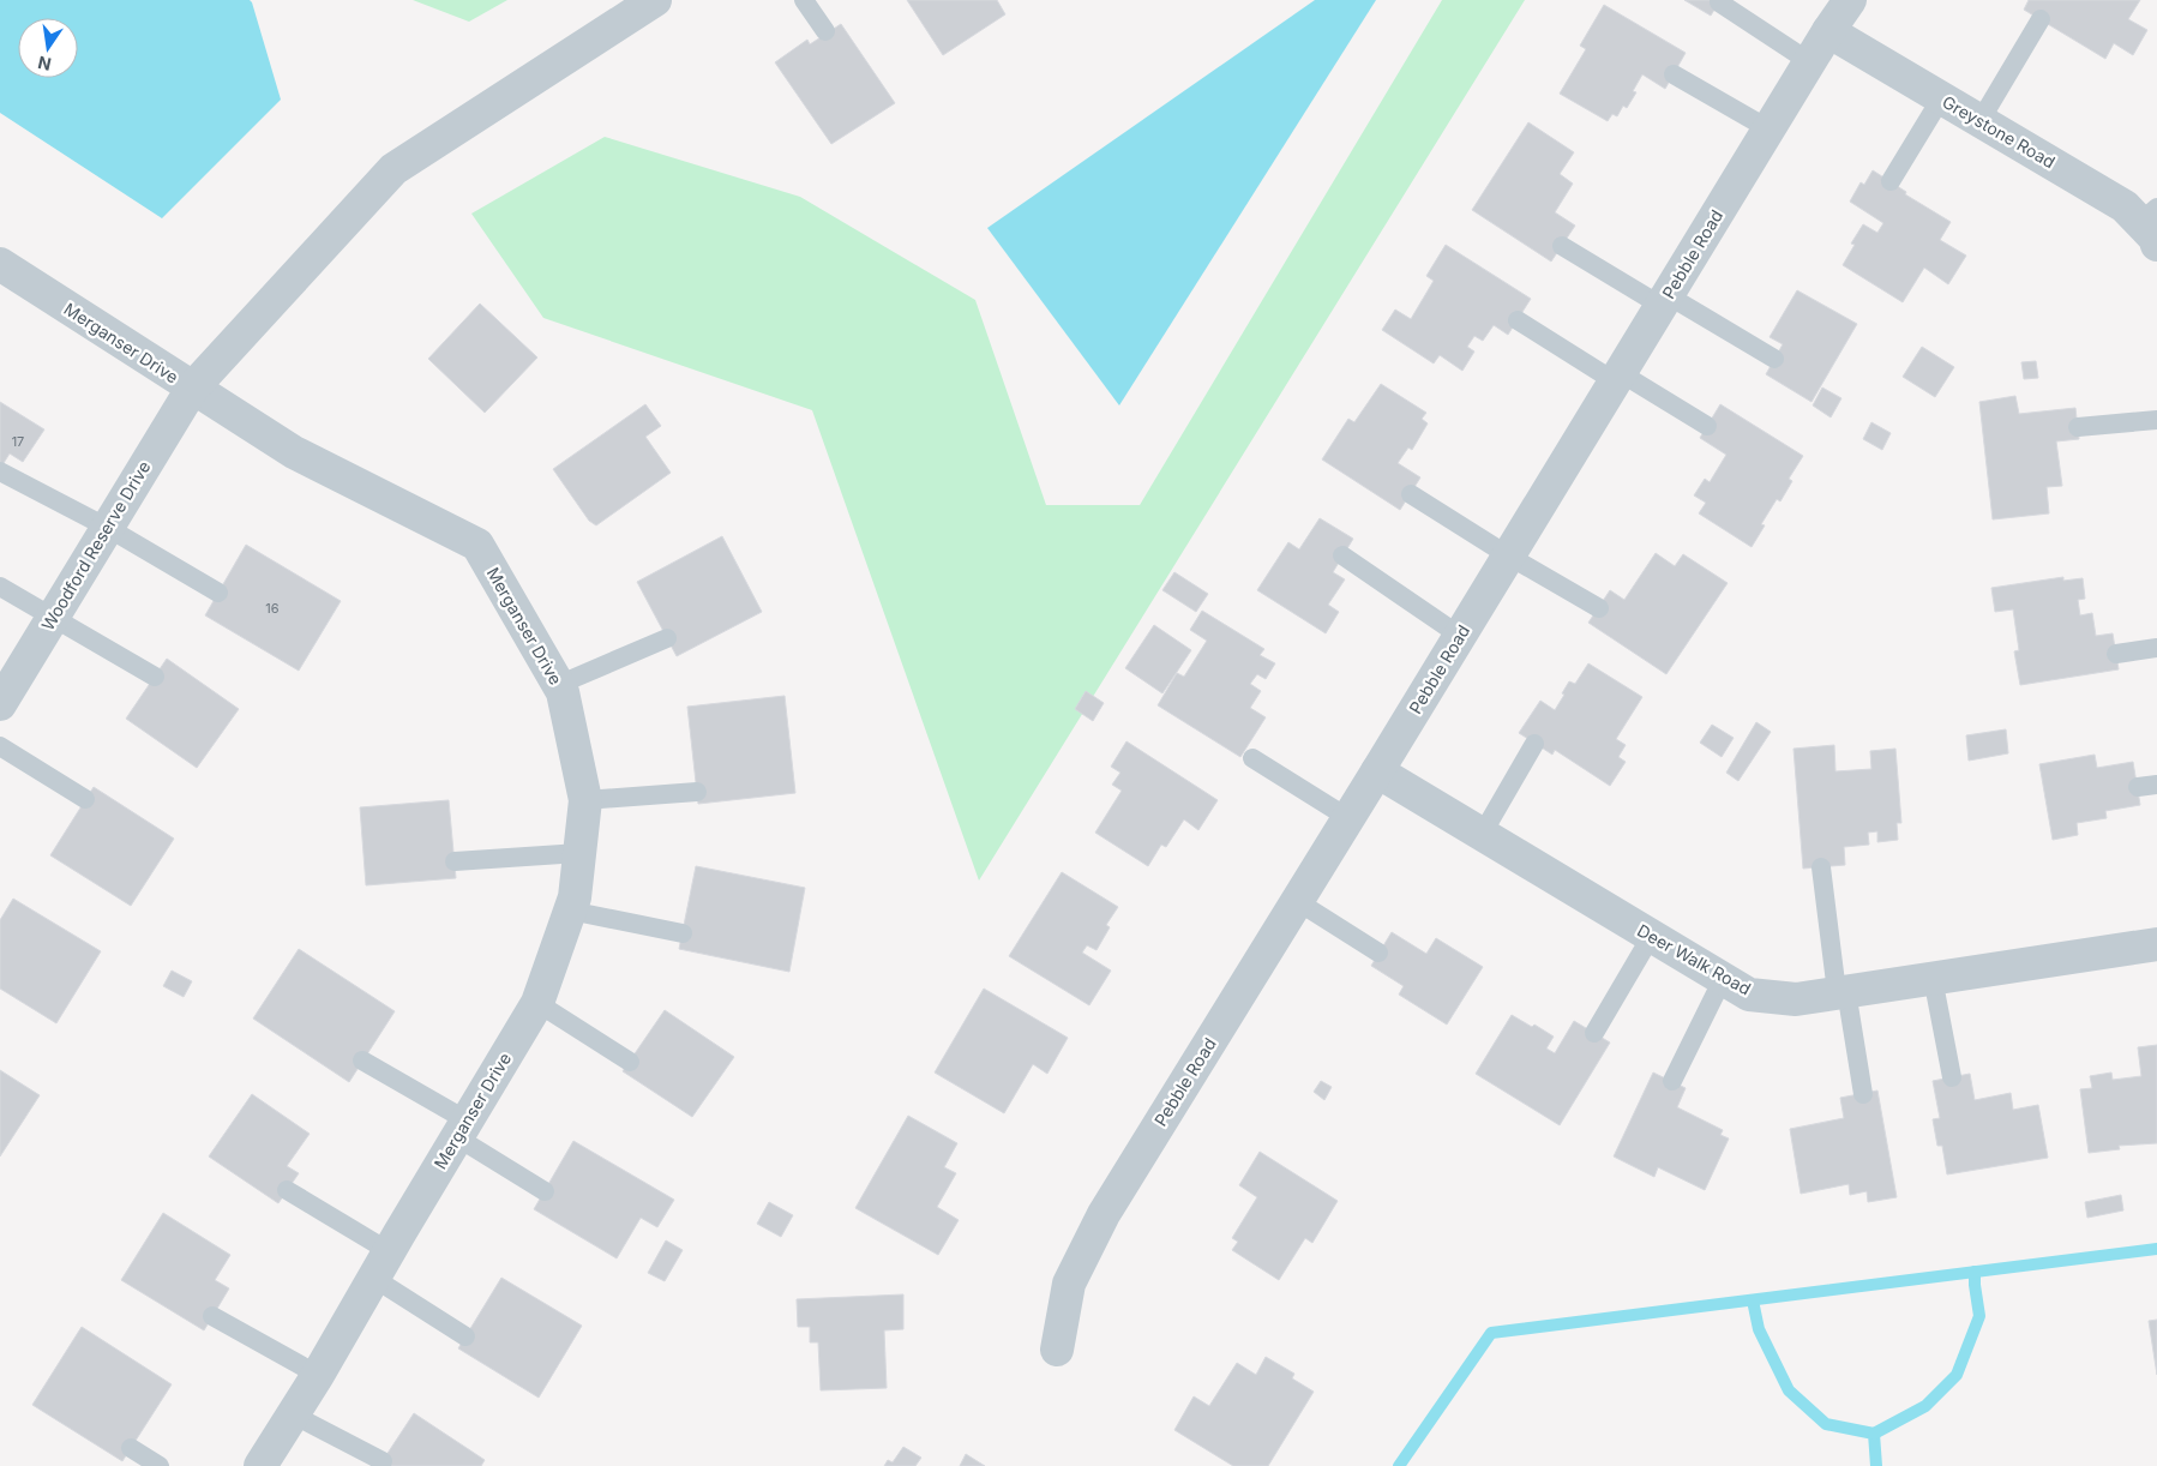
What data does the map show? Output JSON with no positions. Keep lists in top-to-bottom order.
{
  "streets": {
    "street": [
      "Greystone Road",
      "Pebble Road",
      "Merganser Drive",
      "Woodford Reserve Drive",
      "Deer Walk Road"
    ]
  },
  "crossings": [
    ["Greystone Road", "Pebble Road"],
    ["Pebble Road", "Deer Walk Road"],
    ["Merganser Drive", "Woodford Reserve Drive"]
  ],
  "house_numbers": ["17", "16"],
  "north": "bottom"
}
